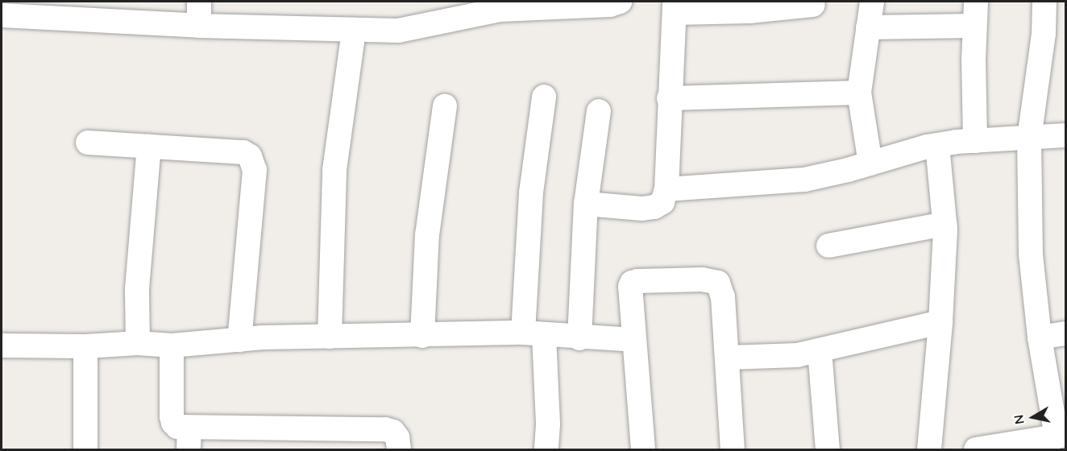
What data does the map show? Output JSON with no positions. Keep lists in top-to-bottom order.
{
  "north": "left"
}
